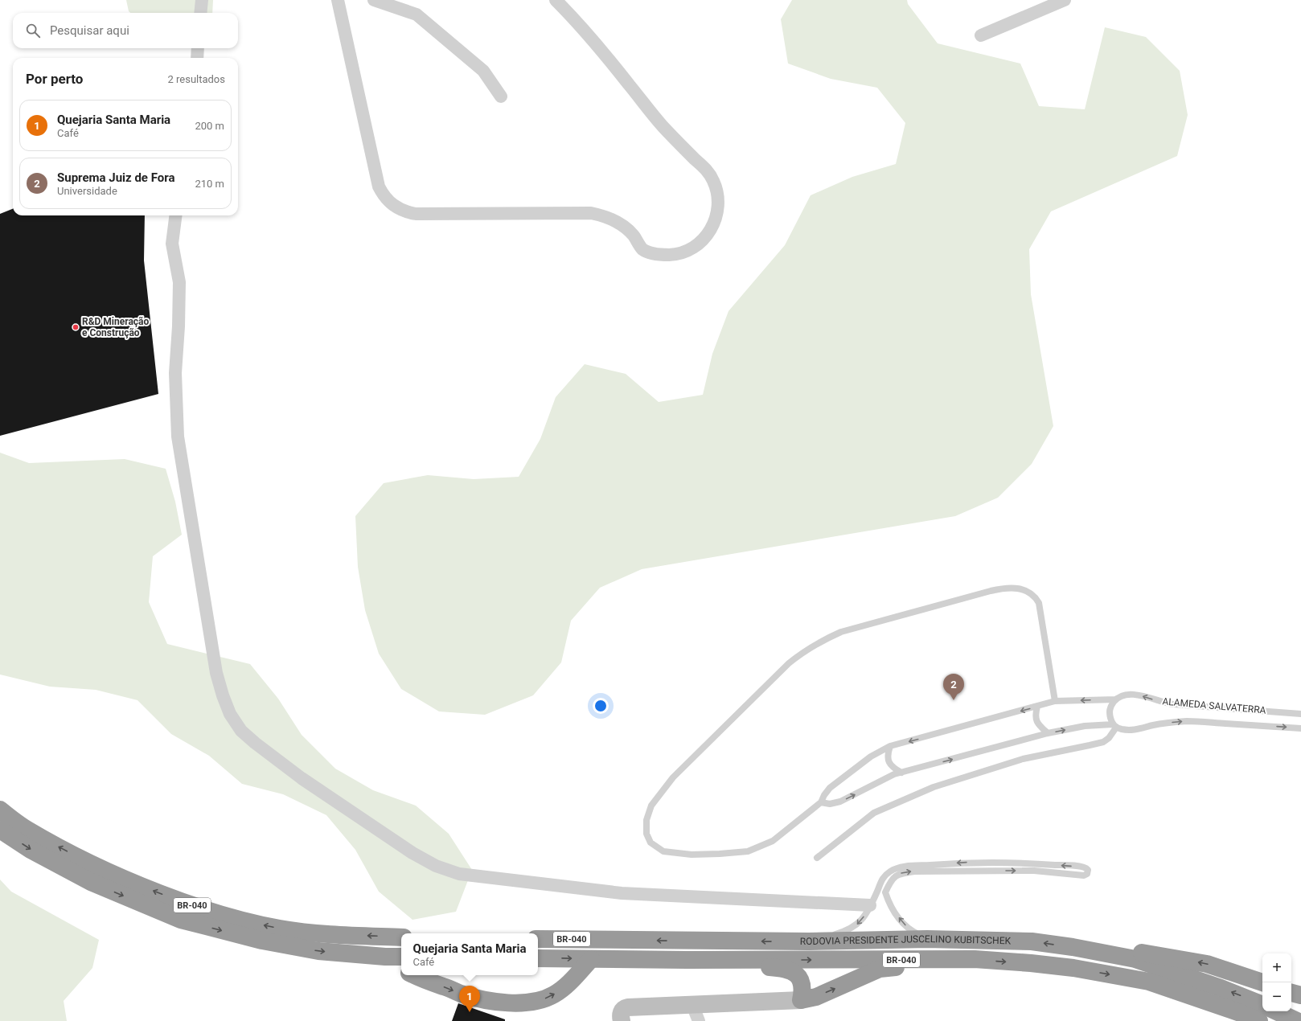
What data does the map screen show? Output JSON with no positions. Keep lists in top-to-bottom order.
{
  "streets": {
    "highway": ["BR-040", "RODOVIA PRESIDENTE JUSCELINO KUBITSCHEK"],
    "lane": ["ALAMEDA SALVATERRA"]
  },
  "places": ["R&D Mineração e Construção"],
  "page": {
    "search": "Pesquisar aqui",
    "heading": ["Por perto", "2 resultados"],
    "list": [
      {
        "mark": "1",
        "name": "Quejaria Santa Maria",
        "note": "Café",
        "value": "200 m"
      },
      {
        "mark": "2",
        "name": "Suprema Juiz de Fora",
        "note": "Universidade",
        "value": "210 m"
      }
    ],
    "pins": ["2", "1"],
    "popup": ["Quejaria Santa Maria", "Café"],
    "map_buttons": ["+", "−"]
  }
}
